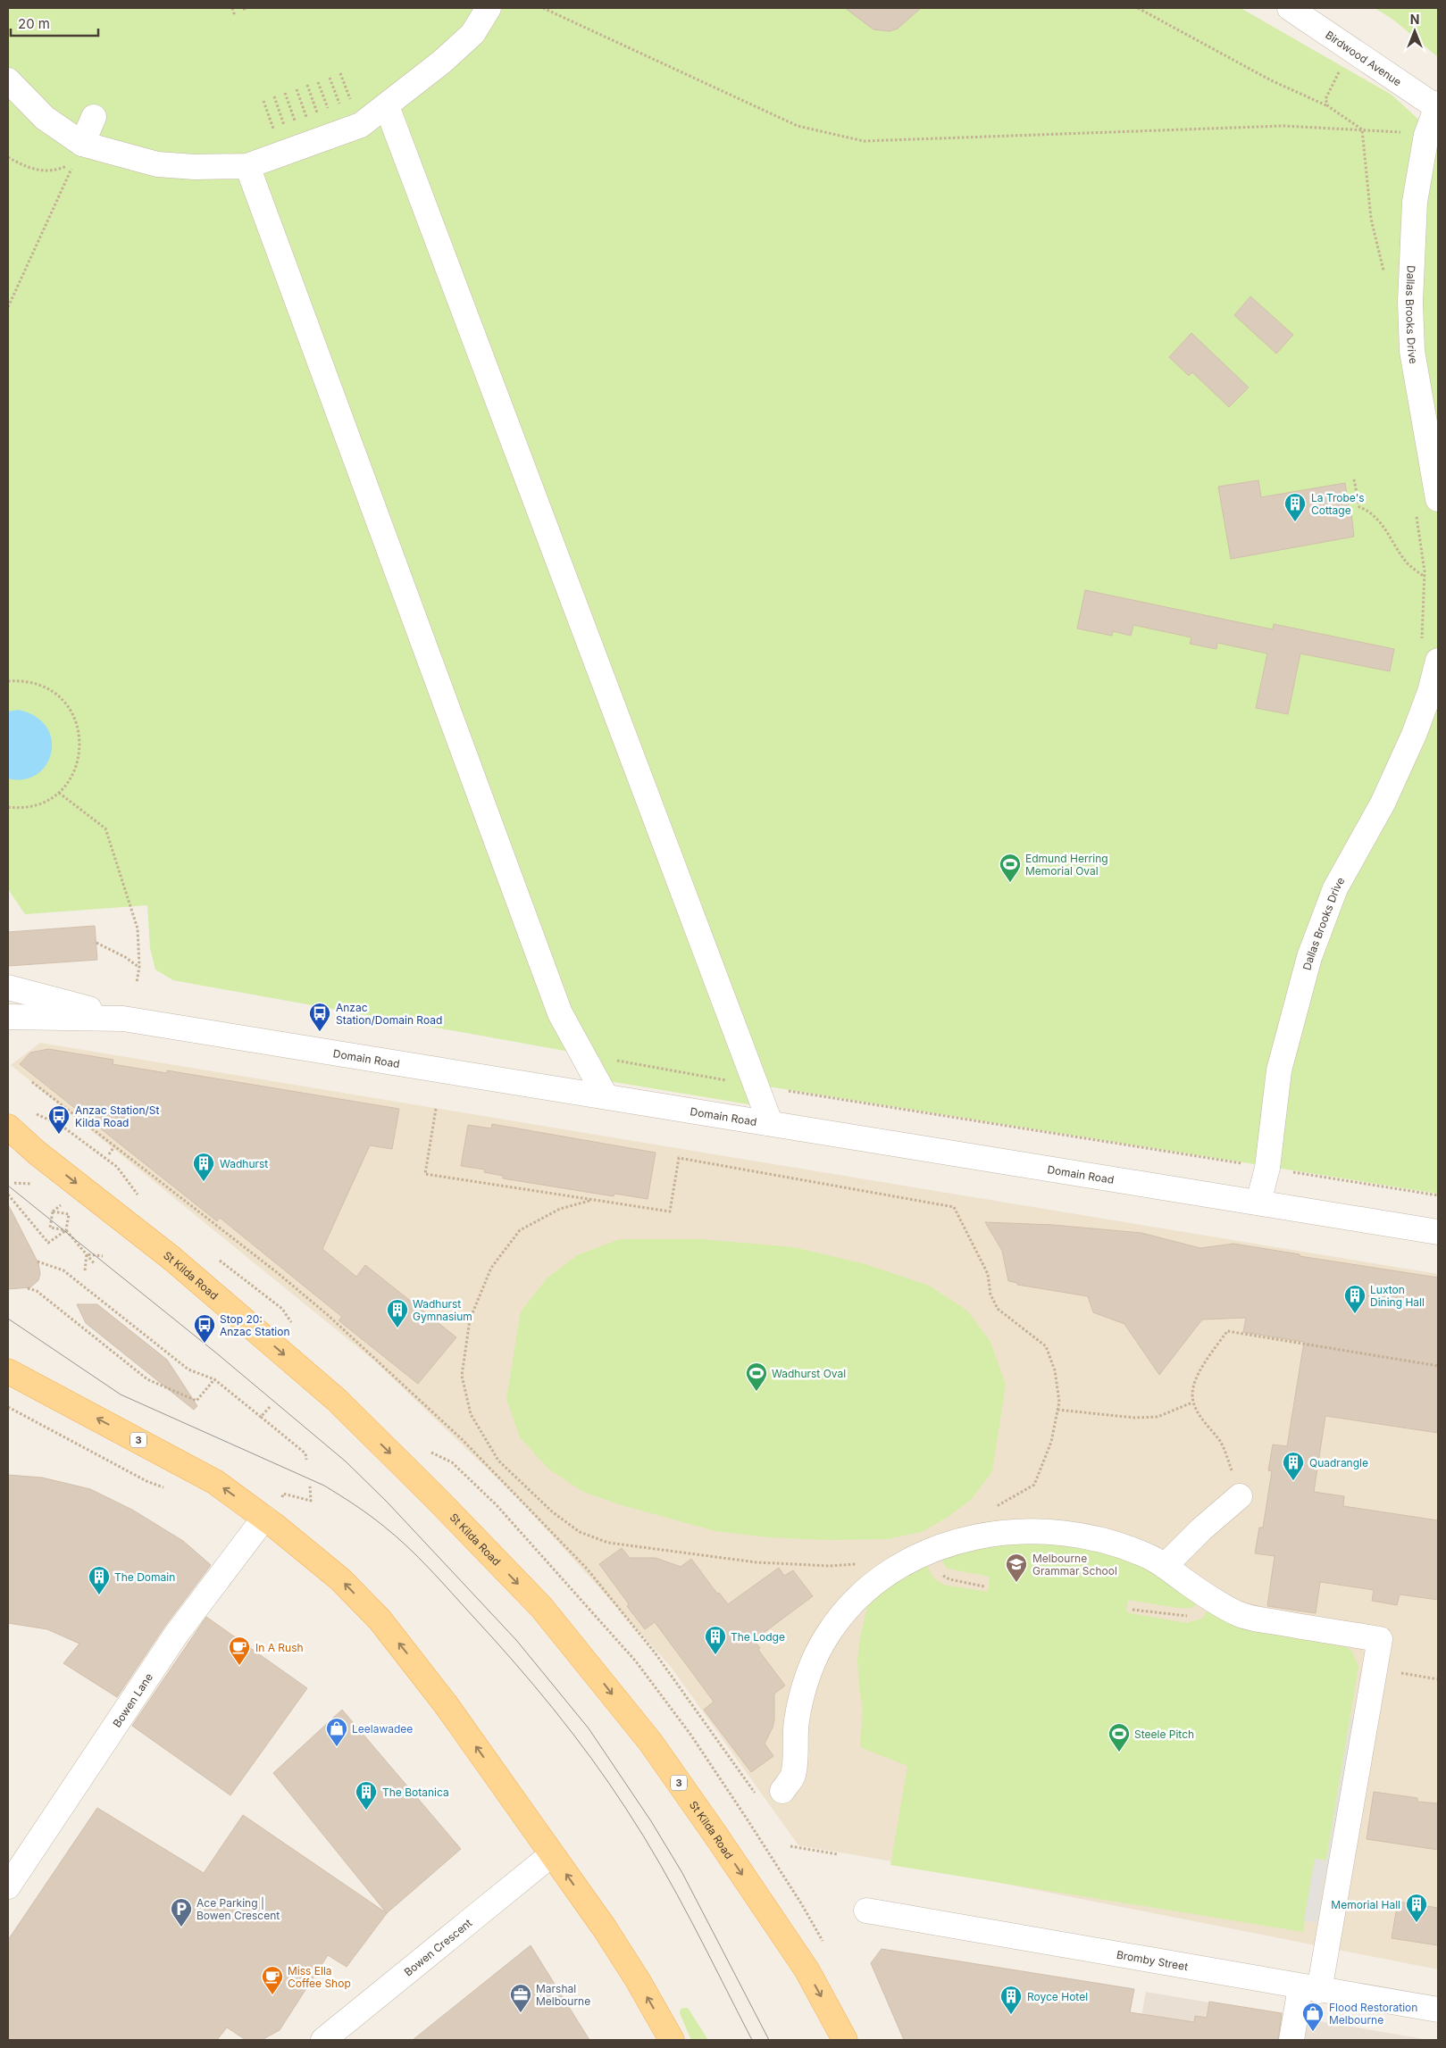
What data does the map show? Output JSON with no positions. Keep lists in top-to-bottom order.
{
  "streets": {
    "main road": ["St Kilda Road", "3"],
    "street": [
      "Birdwood Avenue",
      "Dallas Brooks Drive",
      "Domain Road",
      "Bowen Lane",
      "Bowen Crescent",
      "Bromby Street"
    ]
  },
  "crossings": [
    ["Birdwood Avenue", "Dallas Brooks Drive"],
    ["Dallas Brooks Drive", "Domain Road"],
    ["3", "Bowen Lane"],
    ["3", "Bowen Crescent"]
  ],
  "places": {
    "building": [
      "La Trobe's Cottage",
      "Wadhurst",
      "Luxton Dining Hall",
      "Wadhurst Gymnasium",
      "Quadrangle",
      "The Domain",
      "The Lodge",
      "The Botanica",
      "Memorial Hall",
      "Royce Hotel"
    ],
    "sports": ["Edmund Herring Memorial Oval", "Wadhurst Oval", "Steele Pitch"],
    "bus stop": ["Anzac Station/Domain Road", "Anzac Station/St Kilda Road", "Stop 20: Anzac Station"],
    "school or university": ["Melbourne Grammar School"],
    "cafe": ["In A Rush", "Miss Ella Coffee Shop"],
    "shop": ["Leelawadee", "Flood Restoration Melbourne"],
    "parking": ["Ace Parking | Bowen Crescent"],
    "office": ["Marshal Melbourne"]
  },
  "scale_bar": "20 m",
  "north": "top"
}
